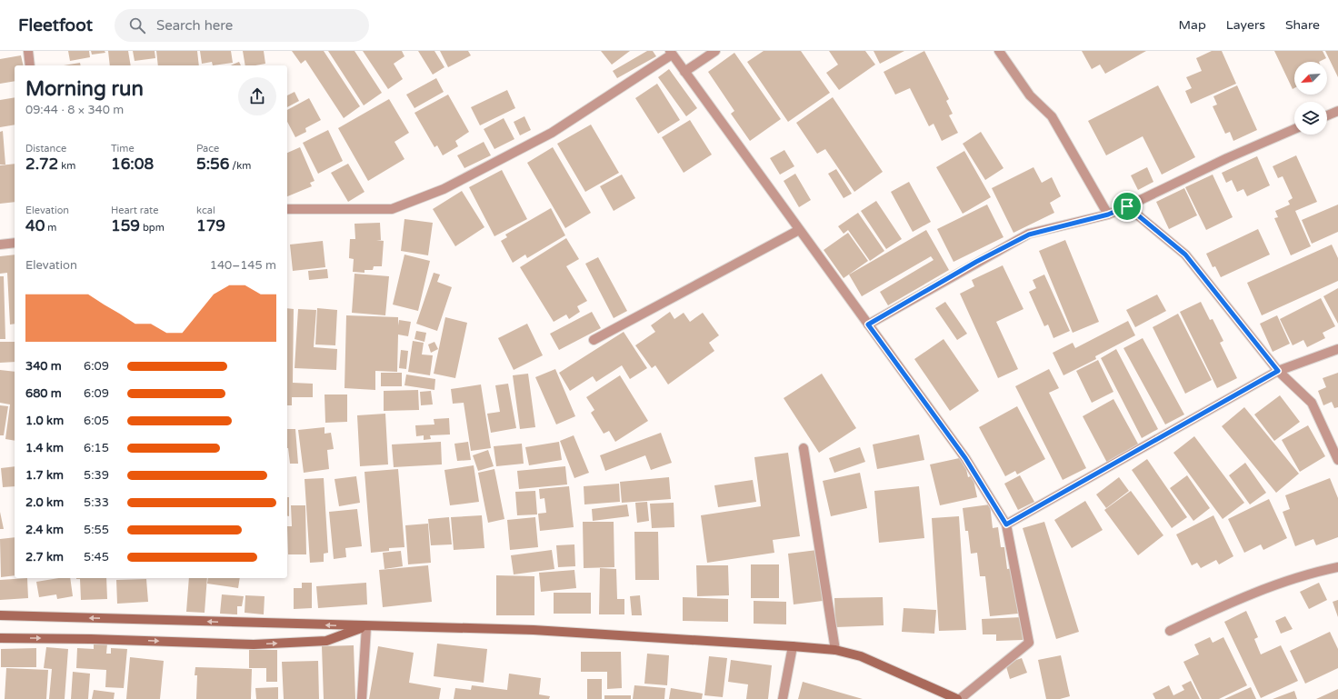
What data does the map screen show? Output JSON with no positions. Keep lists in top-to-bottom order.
{
  "north": "bottom left",
  "page": {
    "header": "Fleetfoot",
    "search": "Search here",
    "nav": ["Map", "Layers", "Share"],
    "heading": ["Morning run", "09:44 · 8 × 340 m"],
    "stats": [
      ["Distance", "2.72 km"],
      ["Time", "16:08"],
      ["Pace", "5:56 /km"],
      ["Elevation", "40 m"],
      ["Heart rate", "159 bpm"],
      ["kcal", "179"]
    ],
    "chart": ["Elevation", "140–145 m"],
    "list": [
      {
        "name": "340 m",
        "note": "6:09"
      },
      {
        "name": "680 m",
        "note": "6:09"
      },
      {
        "name": "1.0 km",
        "note": "6:05"
      },
      {
        "name": "1.4 km",
        "note": "6:15"
      },
      {
        "name": "1.7 km",
        "note": "5:39"
      },
      {
        "name": "2.0 km",
        "note": "5:33"
      },
      {
        "name": "2.4 km",
        "note": "5:55"
      },
      {
        "name": "2.7 km",
        "note": "5:45"
      }
    ]
  }
}
